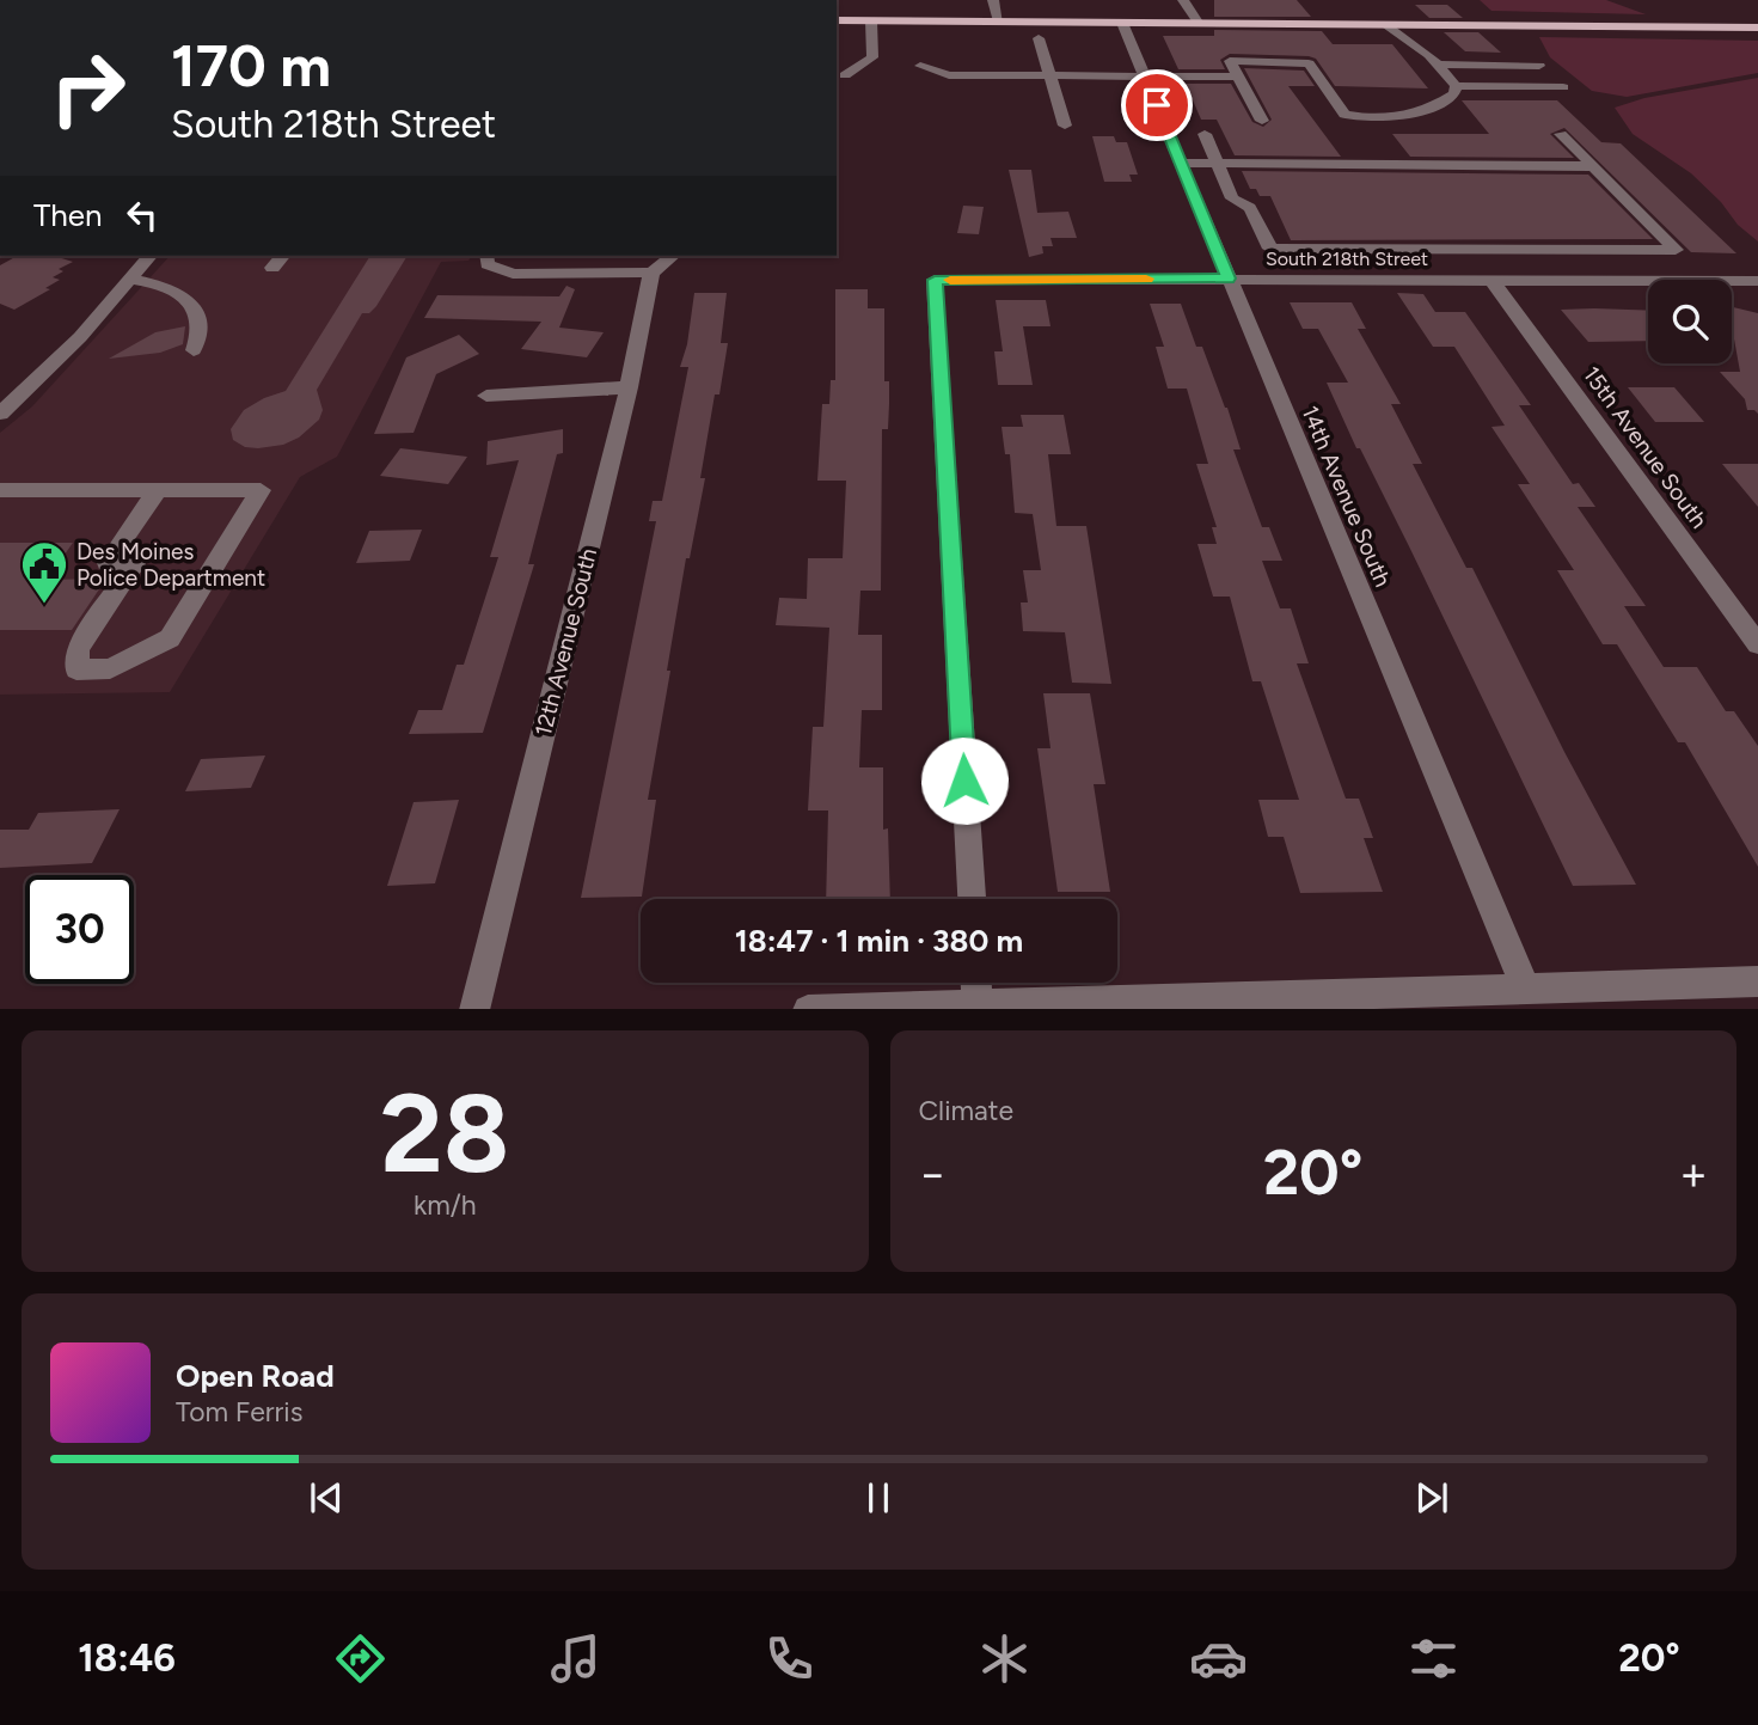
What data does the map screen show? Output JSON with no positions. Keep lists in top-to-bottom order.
{
  "streets": {
    "street": [
      "South 218th Street",
      "15th Avenue South",
      "14th Avenue South",
      "12th Avenue South"
    ]
  },
  "crossings": [
    ["South 218th Street", "15th Avenue South"],
    ["South 218th Street", "14th Avenue South"]
  ],
  "places": {
    "public building": ["Des Moines Police Department"]
  },
  "page": {
    "turn": ["170 m", "South 218th Street"],
    "then": "Then",
    "limit": "30",
    "trip": "18:47 · 1 min · 380 m",
    "tile": [
      ["28", "km/h"],
      "Climate"
    ],
    "heat": ["−", "20°", "+"],
    "song": ["Open Road", "Tom Ferris"],
    "tabs": ["18:46", "20°"]
  }
}
